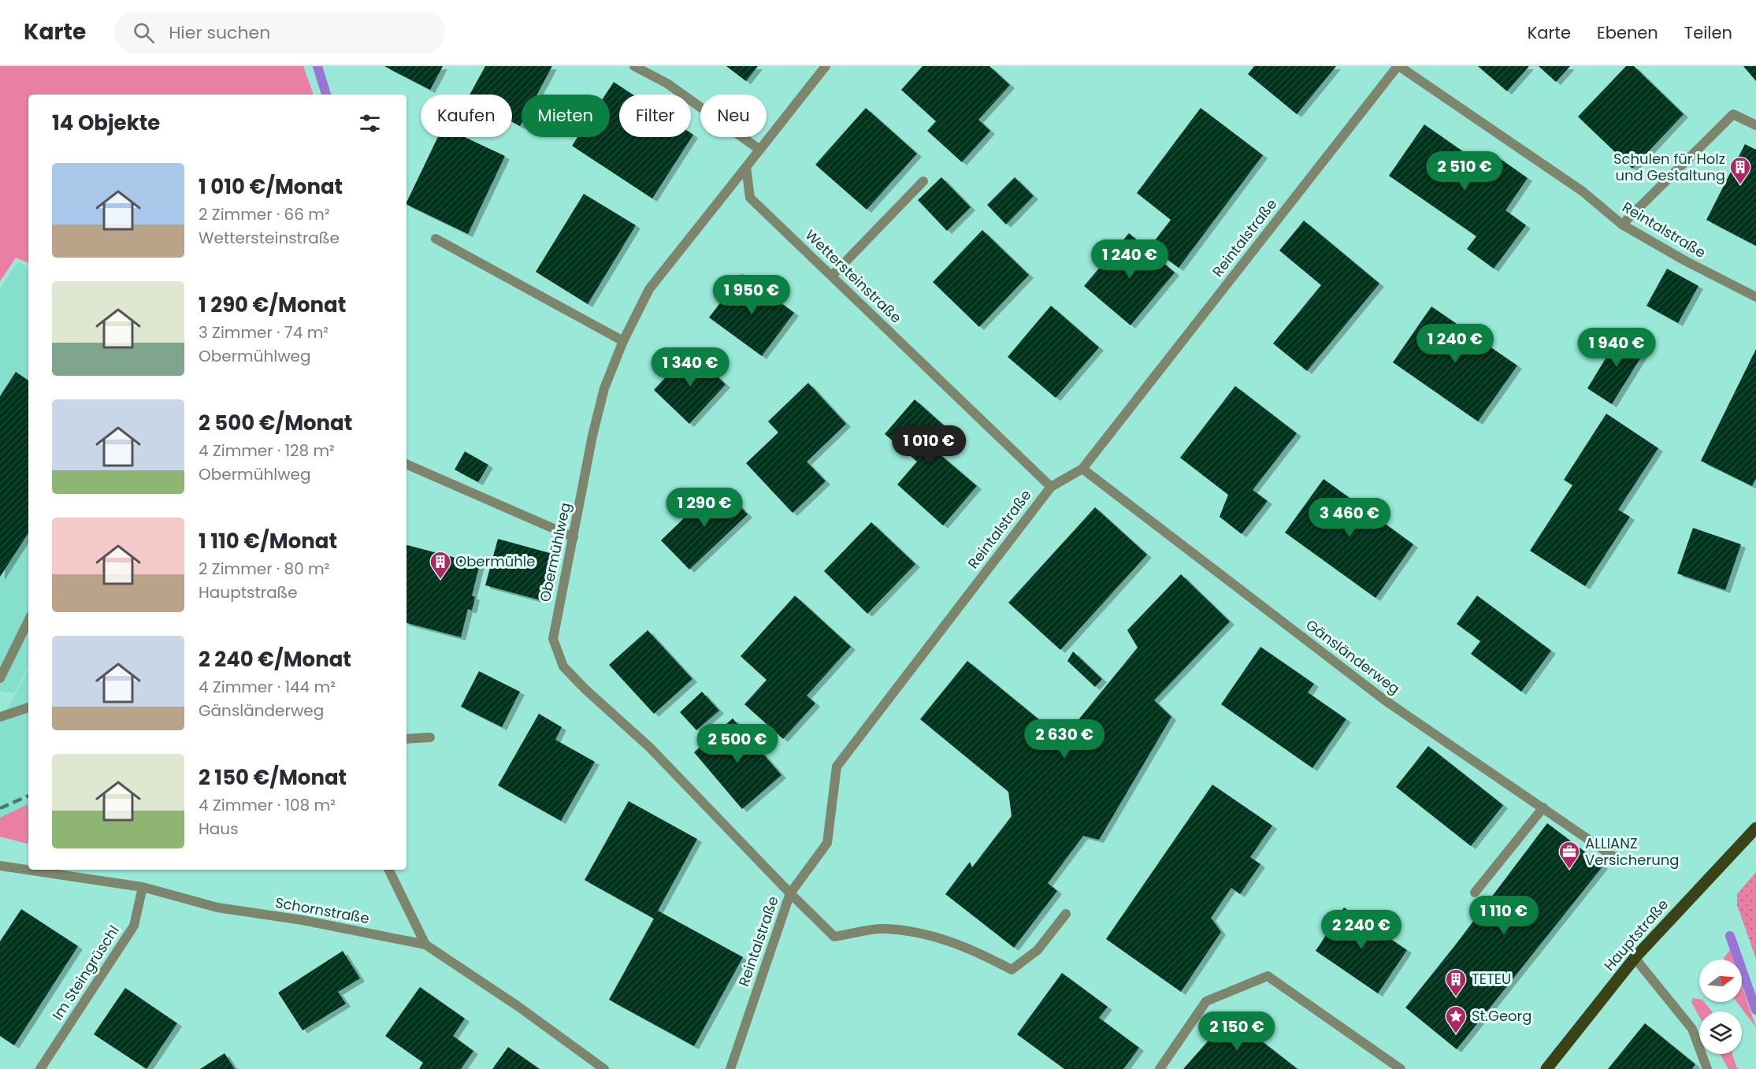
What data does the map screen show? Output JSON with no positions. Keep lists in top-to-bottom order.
{
  "streets": {
    "main road": ["Hauptstraße"],
    "street": [
      "Reintalstraße",
      "Wettersteinstraße",
      "Obermühlweg",
      "Gänsländerweg",
      "Schornstraße",
      "Im Steingrüschl"
    ]
  },
  "crossings": [
    ["Reintalstraße", "Wettersteinstraße"],
    ["Reintalstraße", "Obermühlweg"],
    ["Reintalstraße", "Gänsländerweg"],
    ["Wettersteinstraße", "Obermühlweg"],
    ["Schornstraße", "Im Steingrüschl"]
  ],
  "places": {
    "building": ["Schulen für Holz und Gestaltung", "Obermühle", "TETEU"],
    "office": ["ALLIANZ Versicherung"],
    "place": ["St.Georg"]
  },
  "north": "right",
  "page": {
    "header": "Karte",
    "search": "Hier suchen",
    "nav": ["Karte", "Ebenen", "Teilen"],
    "chip": [
      "Kaufen",
      "Mieten",
      "Filter",
      "Neu"
    ],
    "heading": "14 Objekte",
    "price": [
      "2 510 €",
      "1 240 €",
      "1 950 €",
      "1 240 €",
      "1 940 €",
      "1 340 €",
      "1 010 €",
      "1 290 €",
      "3 460 €",
      "2 630 €",
      "2 500 €",
      "1 110 €",
      "2 240 €",
      "2 150 €"
    ],
    "list": [
      {
        "name": "1 010 €/Monat",
        "note": "2 Zimmer · 66 m² · Wettersteinstraße"
      },
      {
        "name": "1 290 €/Monat",
        "note": "3 Zimmer · 74 m² · Obermühlweg"
      },
      {
        "name": "2 500 €/Monat",
        "note": "4 Zimmer · 128 m² · Obermühlweg"
      },
      {
        "name": "1 110 €/Monat",
        "note": "2 Zimmer · 80 m² · Hauptstraße"
      },
      {
        "name": "2 240 €/Monat",
        "note": "4 Zimmer · 144 m² · Gänsländerweg"
      },
      {
        "name": "2 150 €/Monat",
        "note": "4 Zimmer · 108 m² · Haus"
      }
    ]
  }
}
